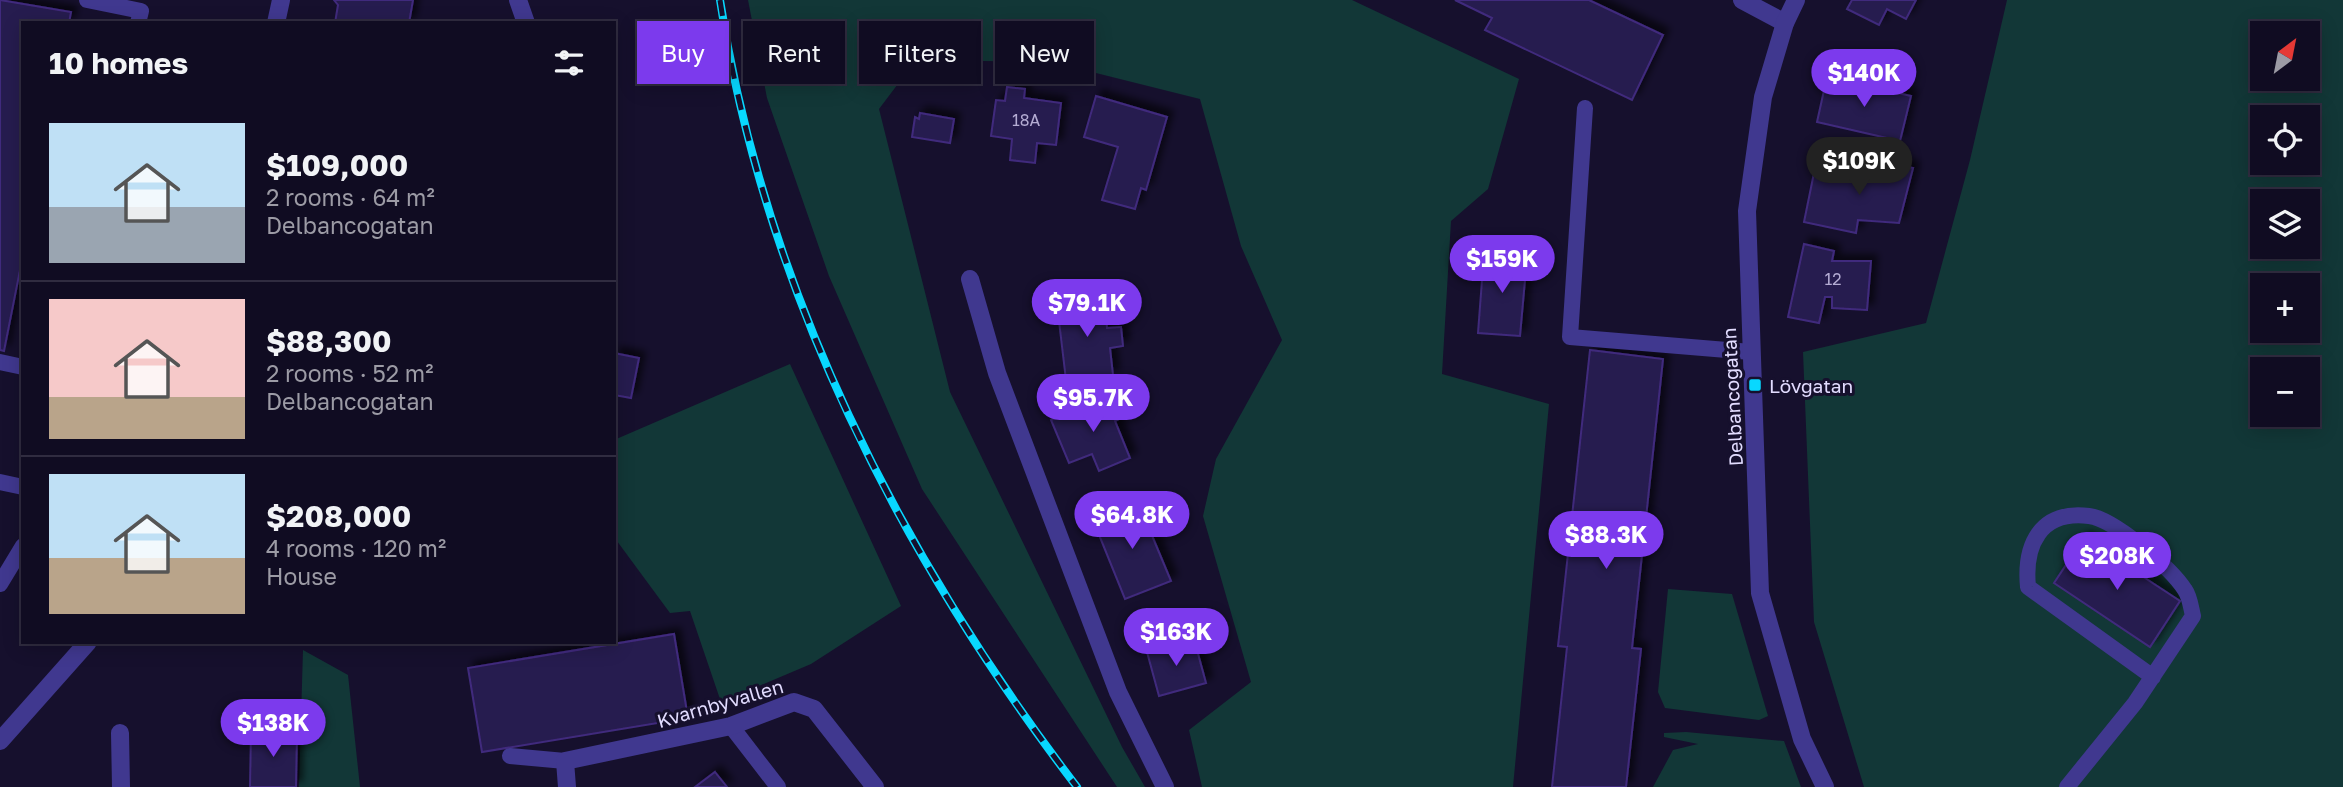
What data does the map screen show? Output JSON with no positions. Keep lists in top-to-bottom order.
{
  "streets": {
    "street": ["Delbancogatan", "Kvarnbyvallen"]
  },
  "places": {
    "transit": ["Lövgatan"]
  },
  "house_numbers": ["18A", "12"],
  "north": "top right",
  "page": {
    "map_buttons": ["+", "−"],
    "chip": [
      "Buy",
      "Rent",
      "Filters",
      "New"
    ],
    "heading": "10 homes",
    "price": [
      "$140K",
      "$109K",
      "$159K",
      "$79.1K",
      "$95.7K",
      "$64.8K",
      "$88.3K",
      "$208K",
      "$163K",
      "$138K"
    ],
    "list": [
      {
        "name": "$109,000",
        "note": "2 rooms · 64 m² · Delbancogatan"
      },
      {
        "name": "$88,300",
        "note": "2 rooms · 52 m² · Delbancogatan"
      },
      {
        "name": "$208,000",
        "note": "4 rooms · 120 m² · House"
      }
    ]
  }
}
